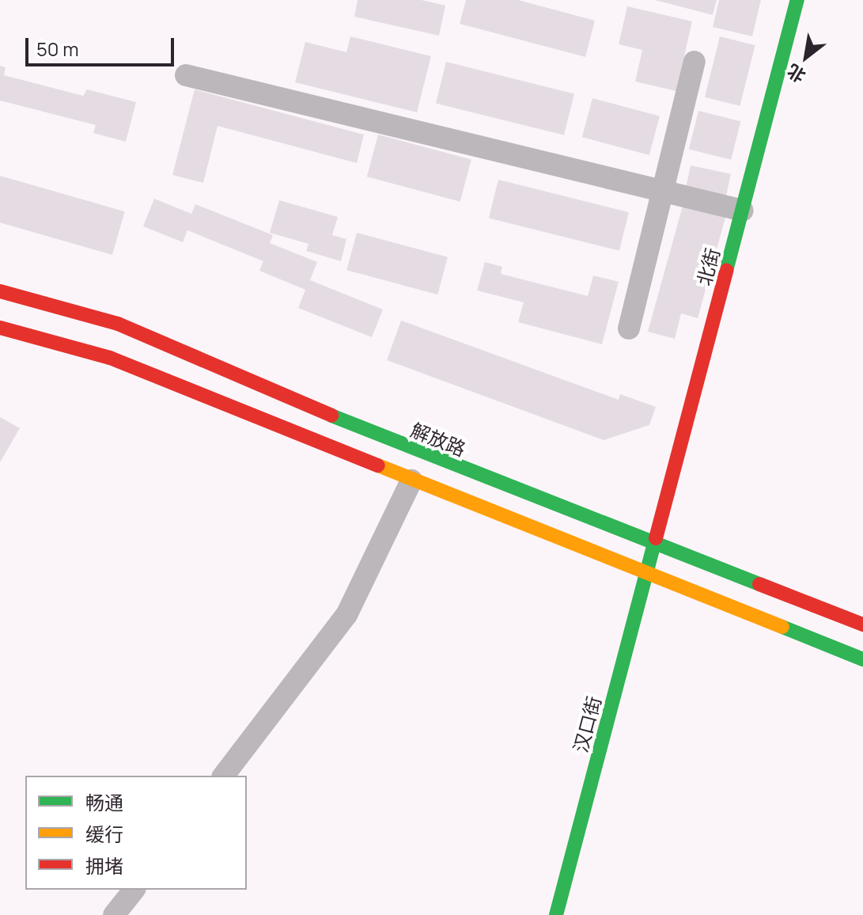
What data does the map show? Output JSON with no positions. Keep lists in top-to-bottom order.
{
  "streets": {
    "main road": ["北街", "解放路", "汉口街"]
  },
  "crossings": [
    ["北街", "解放路"],
    ["北街", "汉口街"],
    ["解放路", "汉口街"]
  ],
  "legend": ["畅通", "缓行", "拥堵"],
  "scale_bar": "50 m",
  "north": "bottom left"
}
